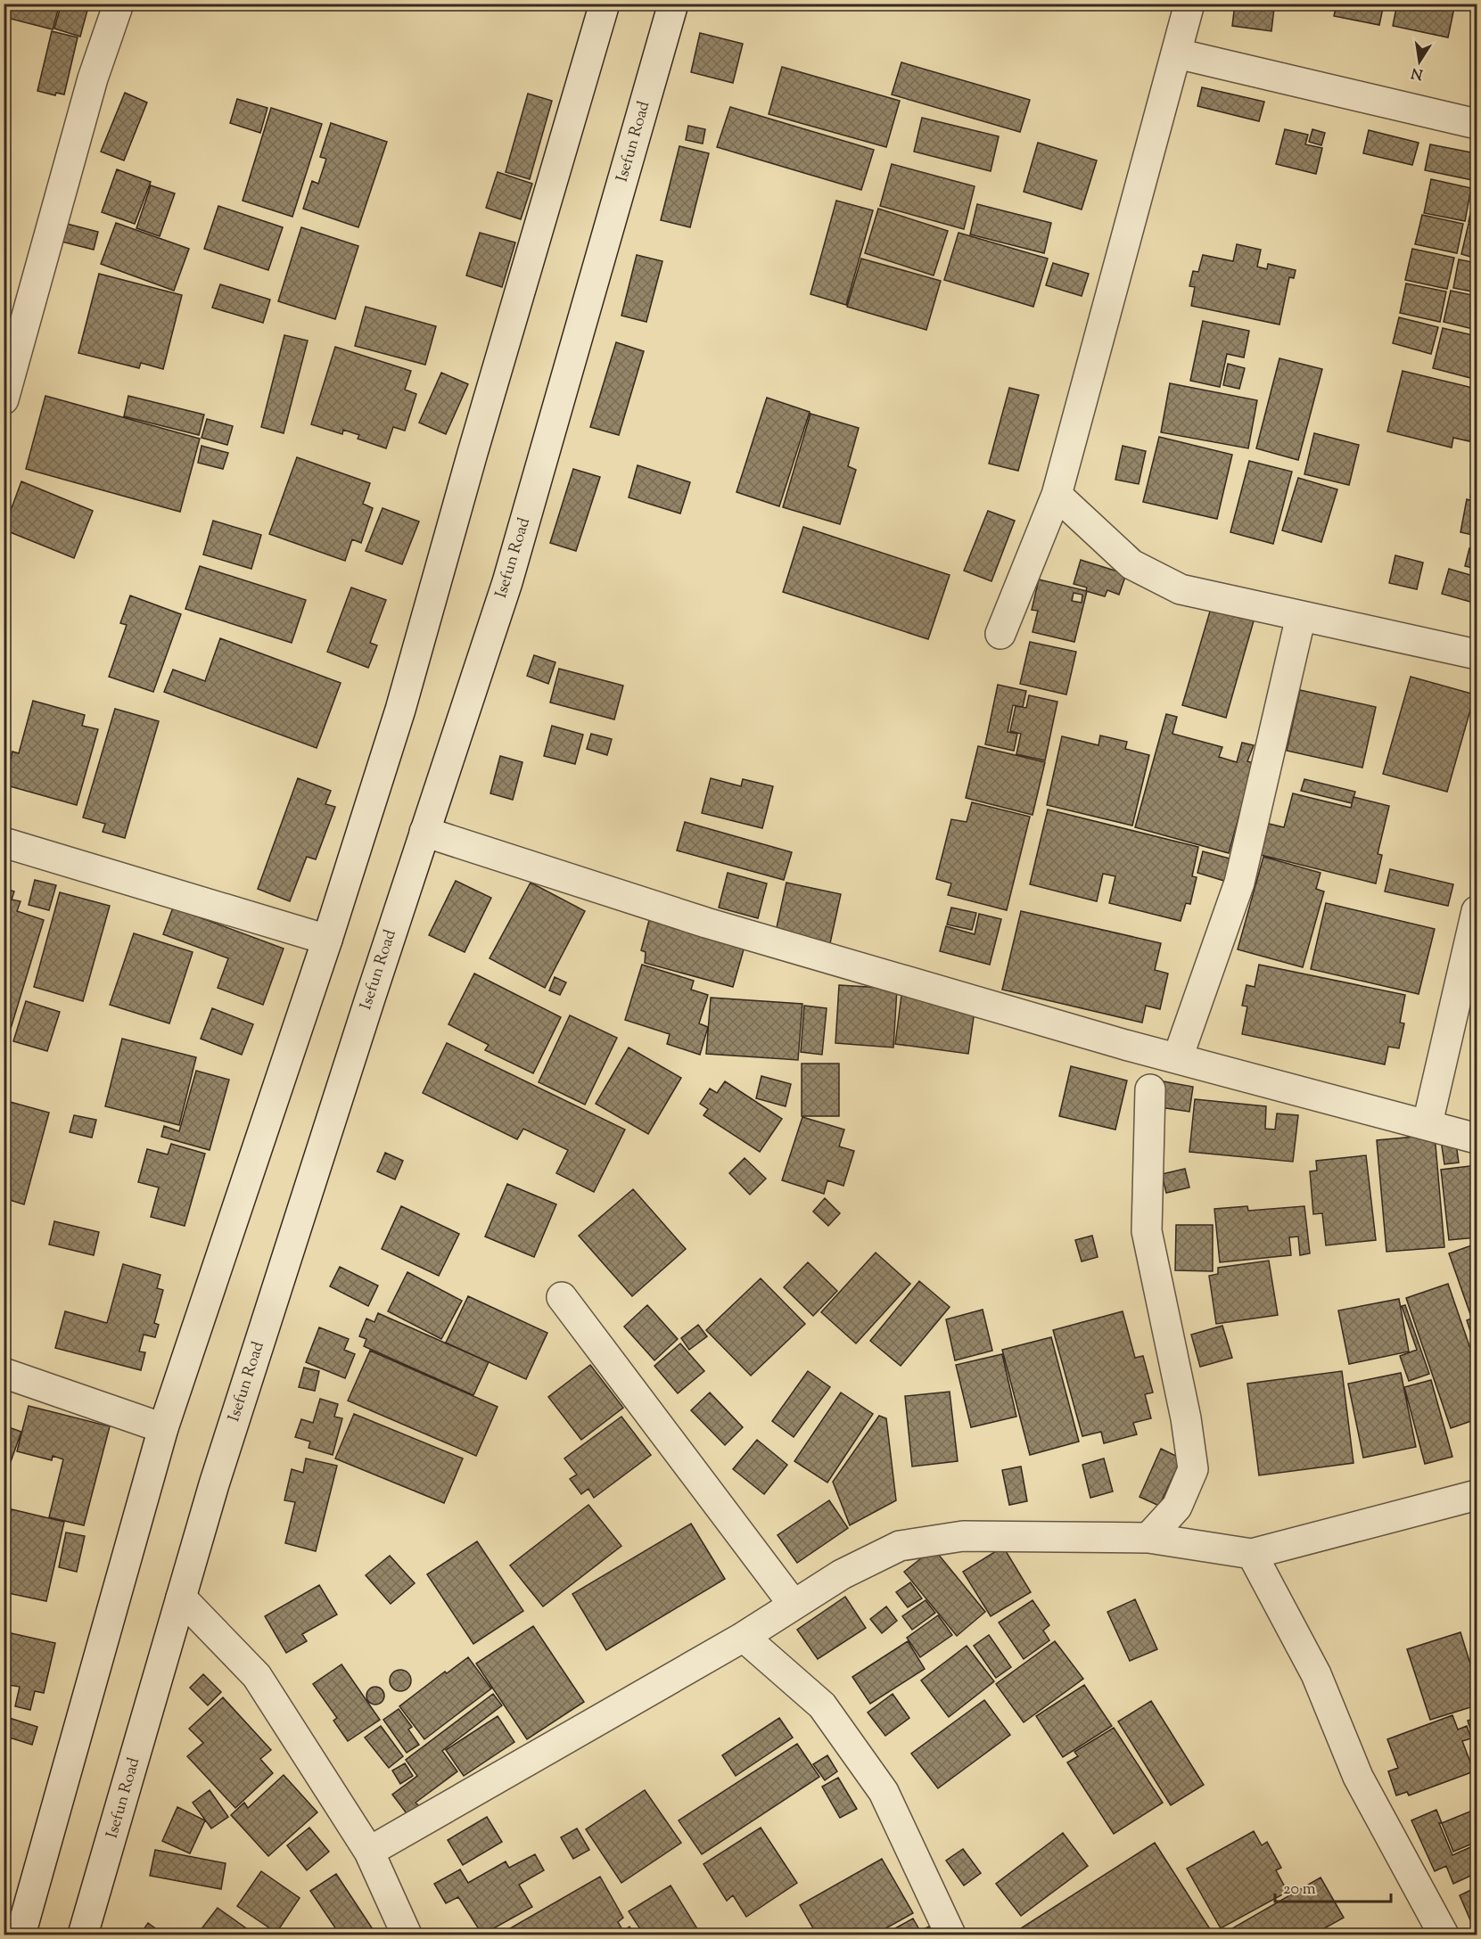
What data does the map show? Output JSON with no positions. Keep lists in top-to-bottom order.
{
  "streets": {
    "street": ["Isefun Road"]
  },
  "scale_bar": "20 m",
  "north": "bottom"
}
